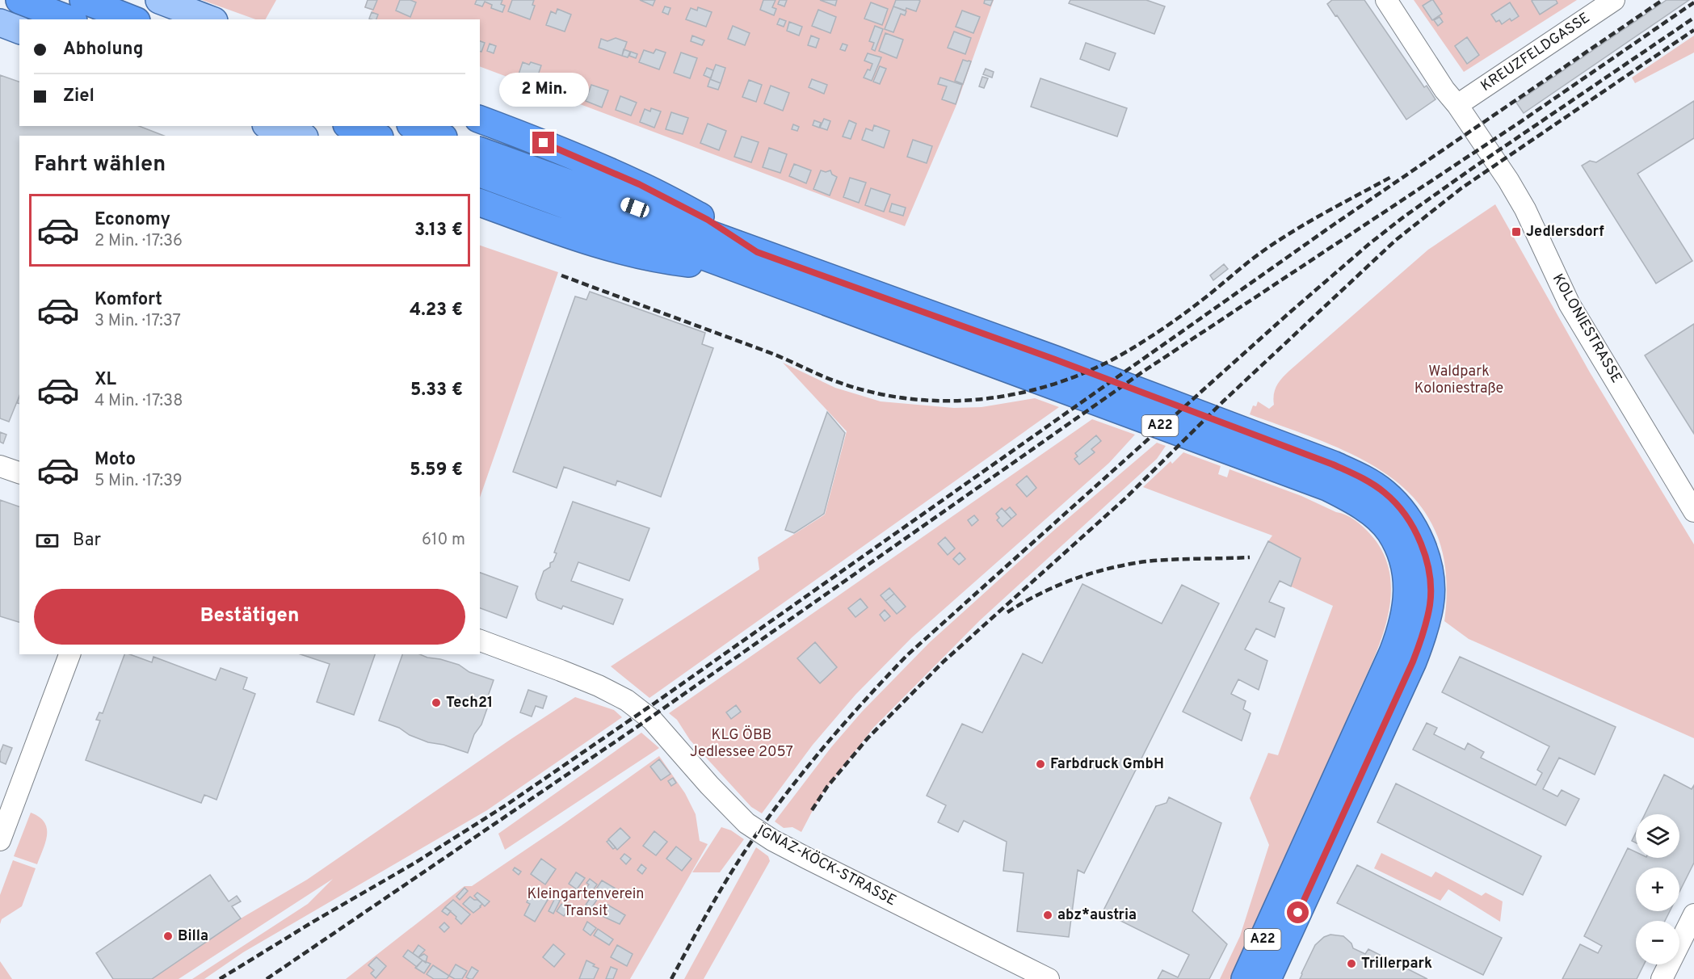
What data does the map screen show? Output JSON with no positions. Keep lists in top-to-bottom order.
{
  "streets": {
    "highway": ["A22"],
    "street": ["KREUZFELDGASSE", "KOLONIESTRASSE", "IGNAZ-KÖCK-STRASSE"]
  },
  "crossings": [
    ["KREUZFELDGASSE", "KOLONIESTRASSE"]
  ],
  "parks": ["Waldpark Koloniestraße", "KLG ÖBB Jedlessee 2057", "Kleingartenverein Transit"],
  "places": {
    "transit": ["Jedlersdorf"],
    "other": [
      "Tech21",
      "Farbdruck GmbH",
      "abz*austria",
      "Billa",
      "Trillerpark"
    ]
  },
  "page": {
    "banner": ["Abholung", "Ziel"],
    "bubble": "2 Min.",
    "heading": "Fahrt wählen",
    "list": [
      {
        "name": "Economy",
        "note": "2 Min. · 17:36",
        "value": "3.13 €"
      },
      {
        "name": "Komfort",
        "note": "3 Min. · 17:37",
        "value": "4.23 €"
      },
      {
        "name": "XL",
        "note": "4 Min. · 17:38",
        "value": "5.33 €"
      },
      {
        "name": "Moto",
        "note": "5 Min. · 17:39",
        "value": "5.59 €"
      }
    ],
    "pay": ["Bar", "610 m"],
    "buttons": "Bestätigen",
    "map_buttons": ["+", "−"]
  }
}
